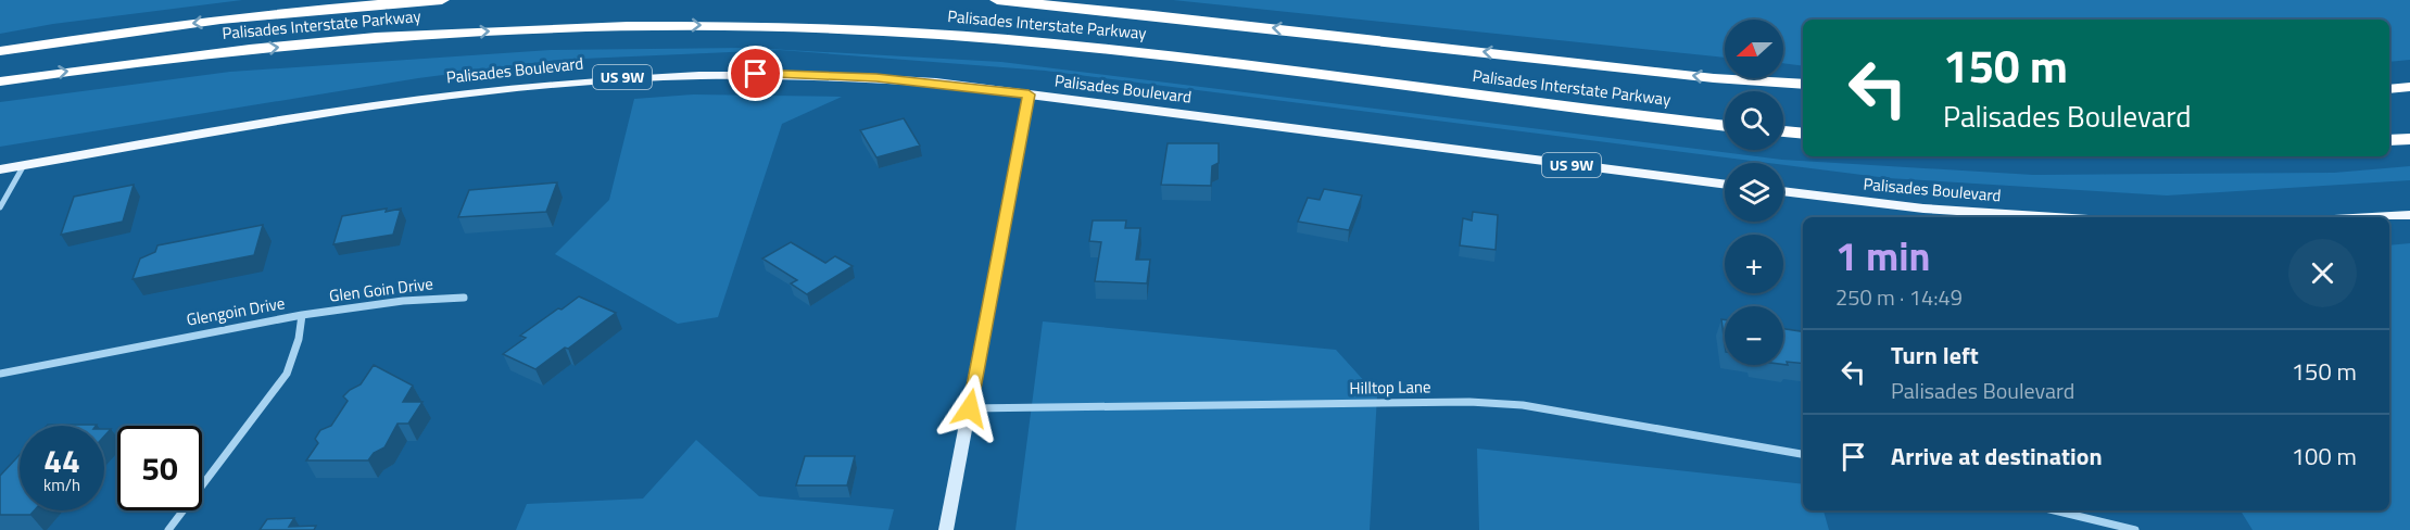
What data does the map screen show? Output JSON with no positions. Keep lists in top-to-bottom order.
{
  "streets": {
    "highway": ["Palisades Interstate Parkway"],
    "main road": ["Palisades Boulevard", "US 9W"],
    "street": ["Glen Goin Drive", "Glengoin Drive", "Hilltop Lane"]
  },
  "crossings": [
    ["Glen Goin Drive", "Glengoin Drive"]
  ],
  "north": "left",
  "page": {
    "map_buttons": ["+", "−"],
    "turn": ["150 m", "Palisades Boulevard"],
    "heading": ["1 min", "250 m · 14:49"],
    "list": [
      {
        "name": "Turn left",
        "note": "Palisades Boulevard",
        "value": "150 m"
      },
      {
        "name": "Arrive at destination",
        "value": "100 m"
      }
    ],
    "speed": "44 km/h",
    "limit": "50"
  }
}
